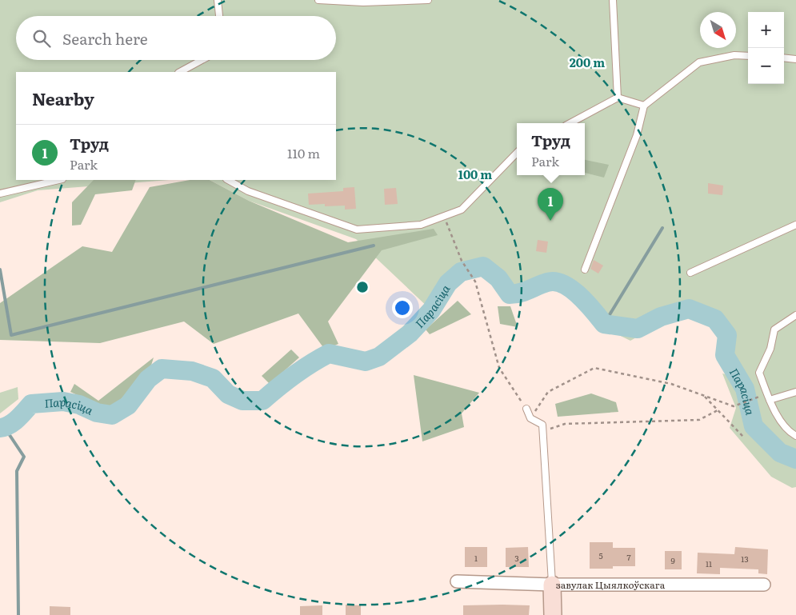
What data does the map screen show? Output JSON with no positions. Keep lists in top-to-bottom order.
{
  "streets": {
    "street": ["завулак Цыялкоўскага"]
  },
  "water": ["Парасіца"],
  "house_numbers": [
    "5",
    "7",
    "1",
    "3",
    "13",
    "9",
    "11"
  ],
  "north": "bottom right",
  "page": {
    "map_buttons": ["+", "−"],
    "search": "Search here",
    "heading": "Nearby",
    "popup": ["Труд", "Park"],
    "list": [
      {
        "mark": "1",
        "name": "Труд",
        "note": "Park",
        "value": "110 m"
      }
    ],
    "pins": "1"
  },
  "rings": ["200 m", "100 m"]
}
